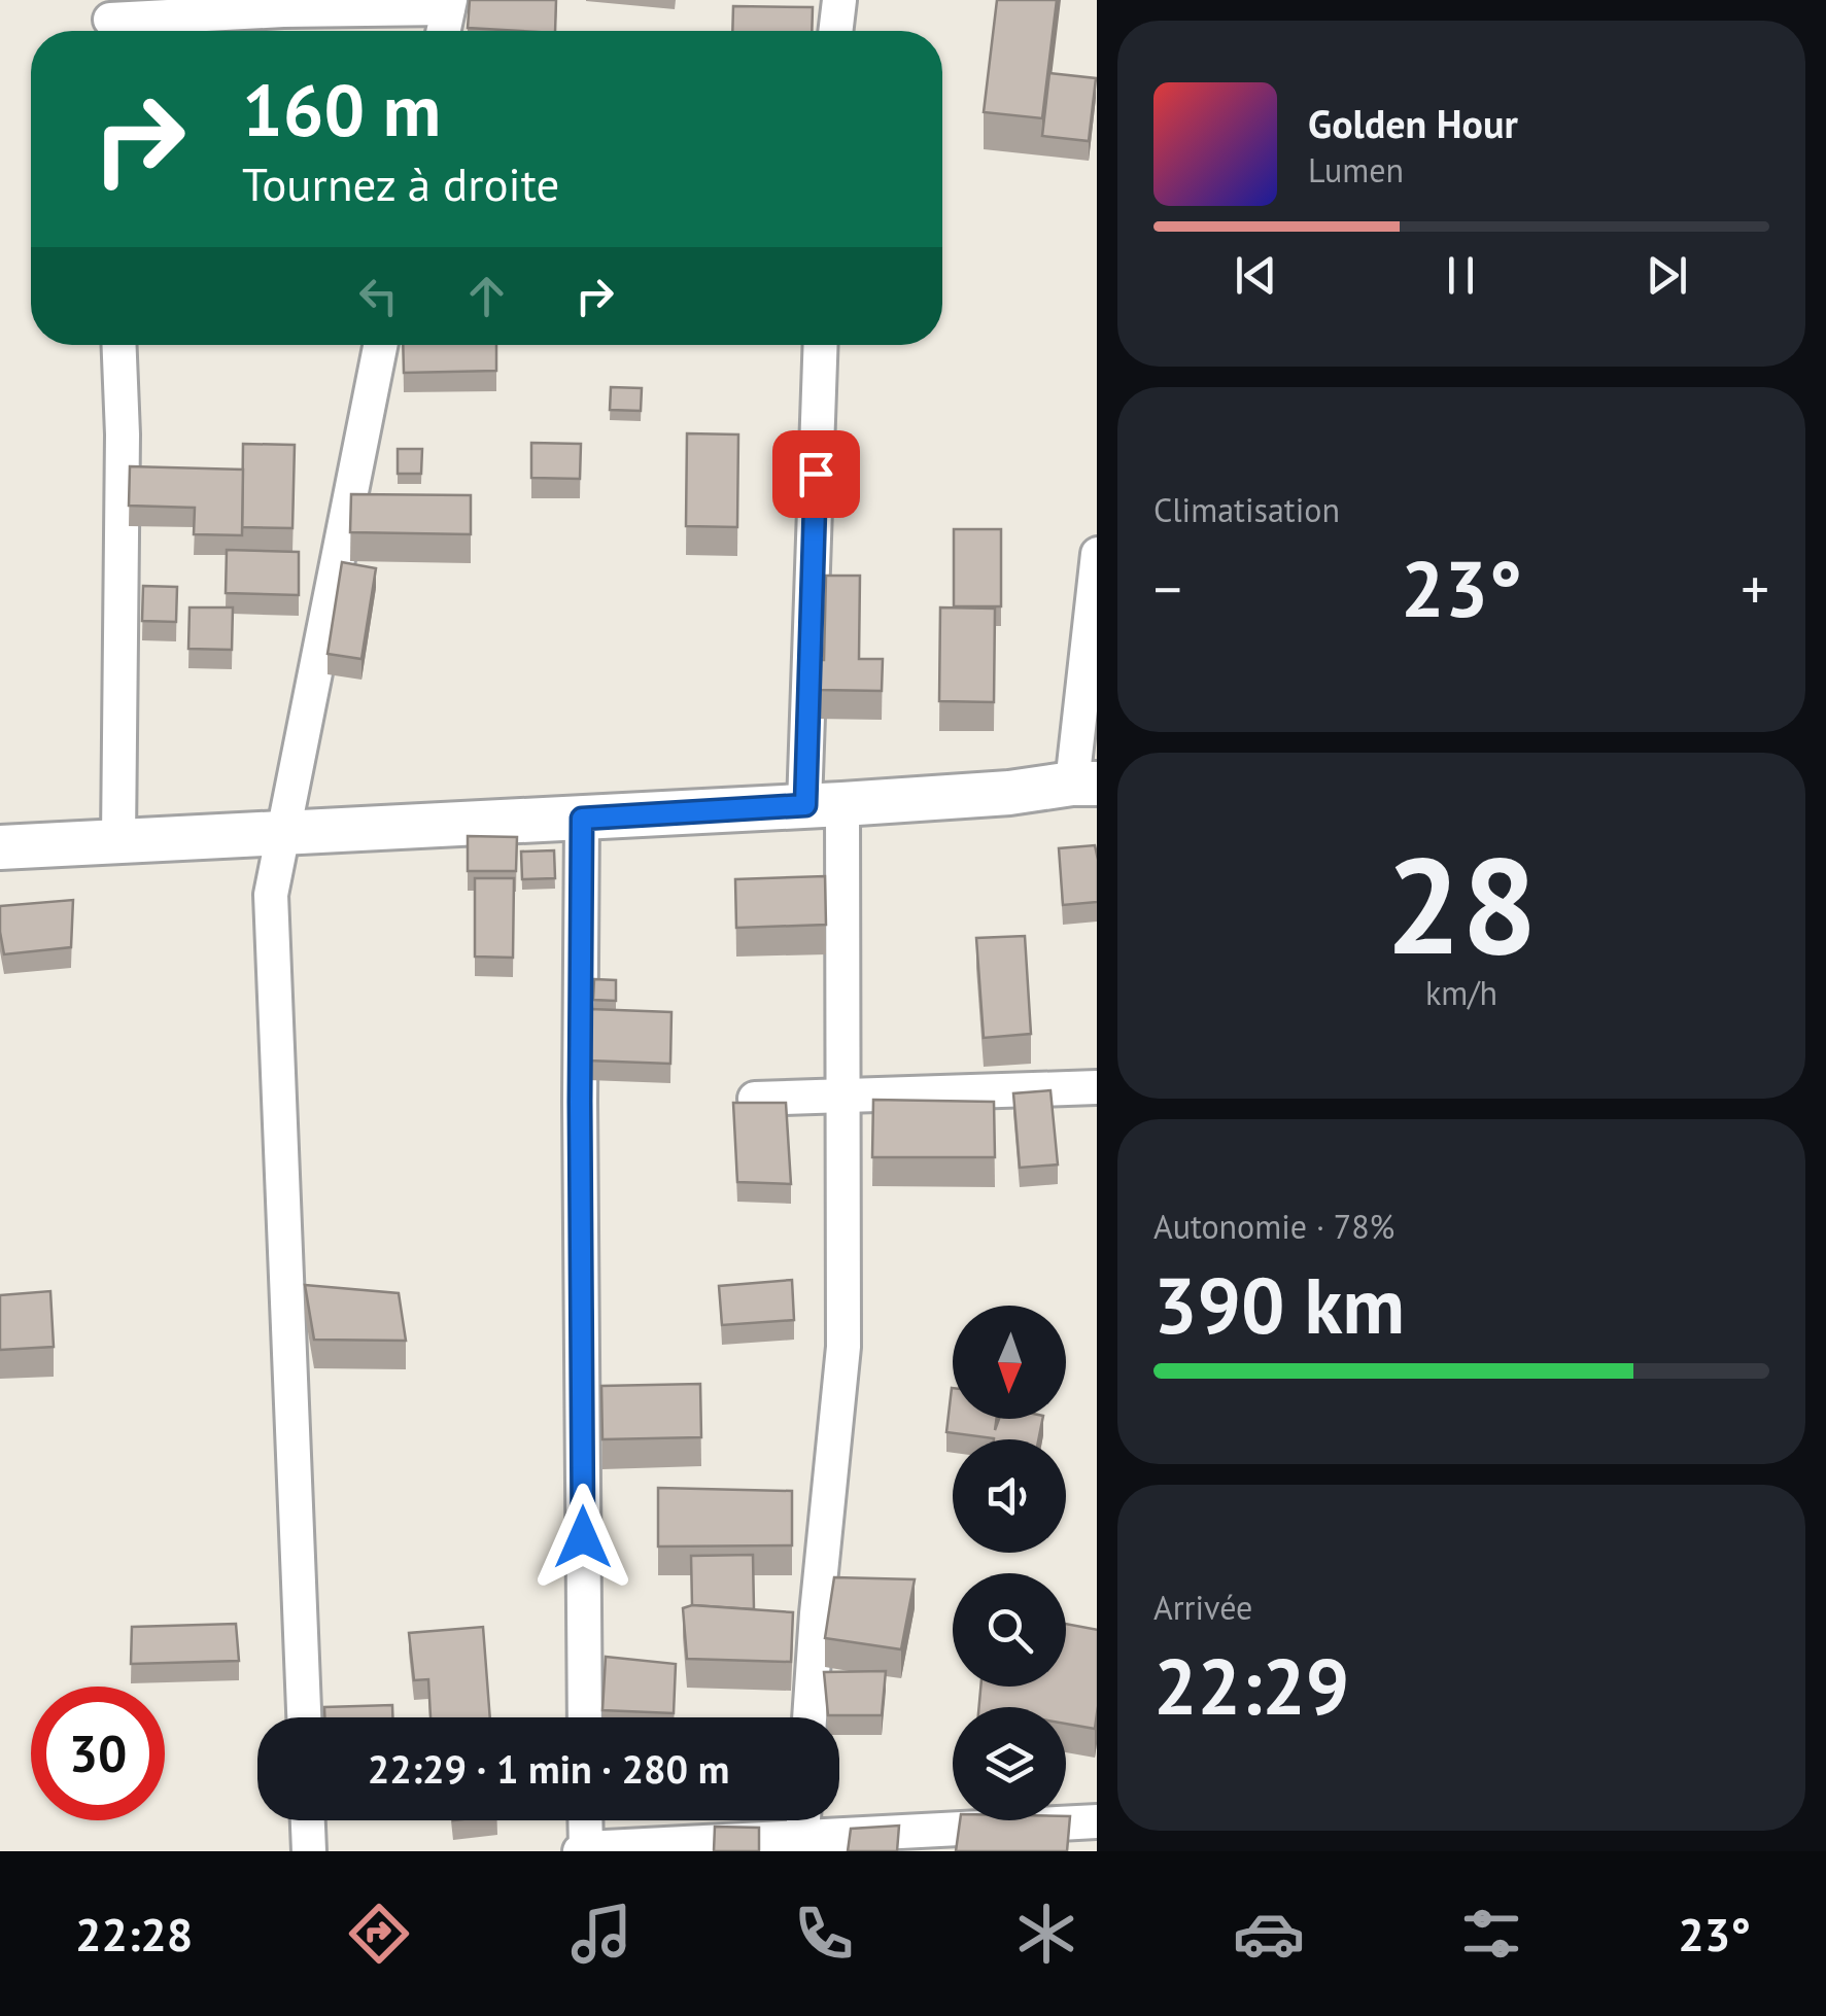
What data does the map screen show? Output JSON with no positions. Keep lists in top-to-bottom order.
{
  "north": "bottom",
  "page": {
    "turn": ["160 m", "Tournez à droite"],
    "song": ["Golden Hour", "Lumen"],
    "tile": [
      "Climatisation",
      ["28", "km/h"],
      ["Autonomie · 78%", "390 km"],
      ["Arrivée", "22:29"]
    ],
    "heat": ["−", "23°", "+"],
    "limit": "30",
    "trip": "22:29 · 1 min · 280 m",
    "tabs": ["22:28", "23°"]
  }
}
